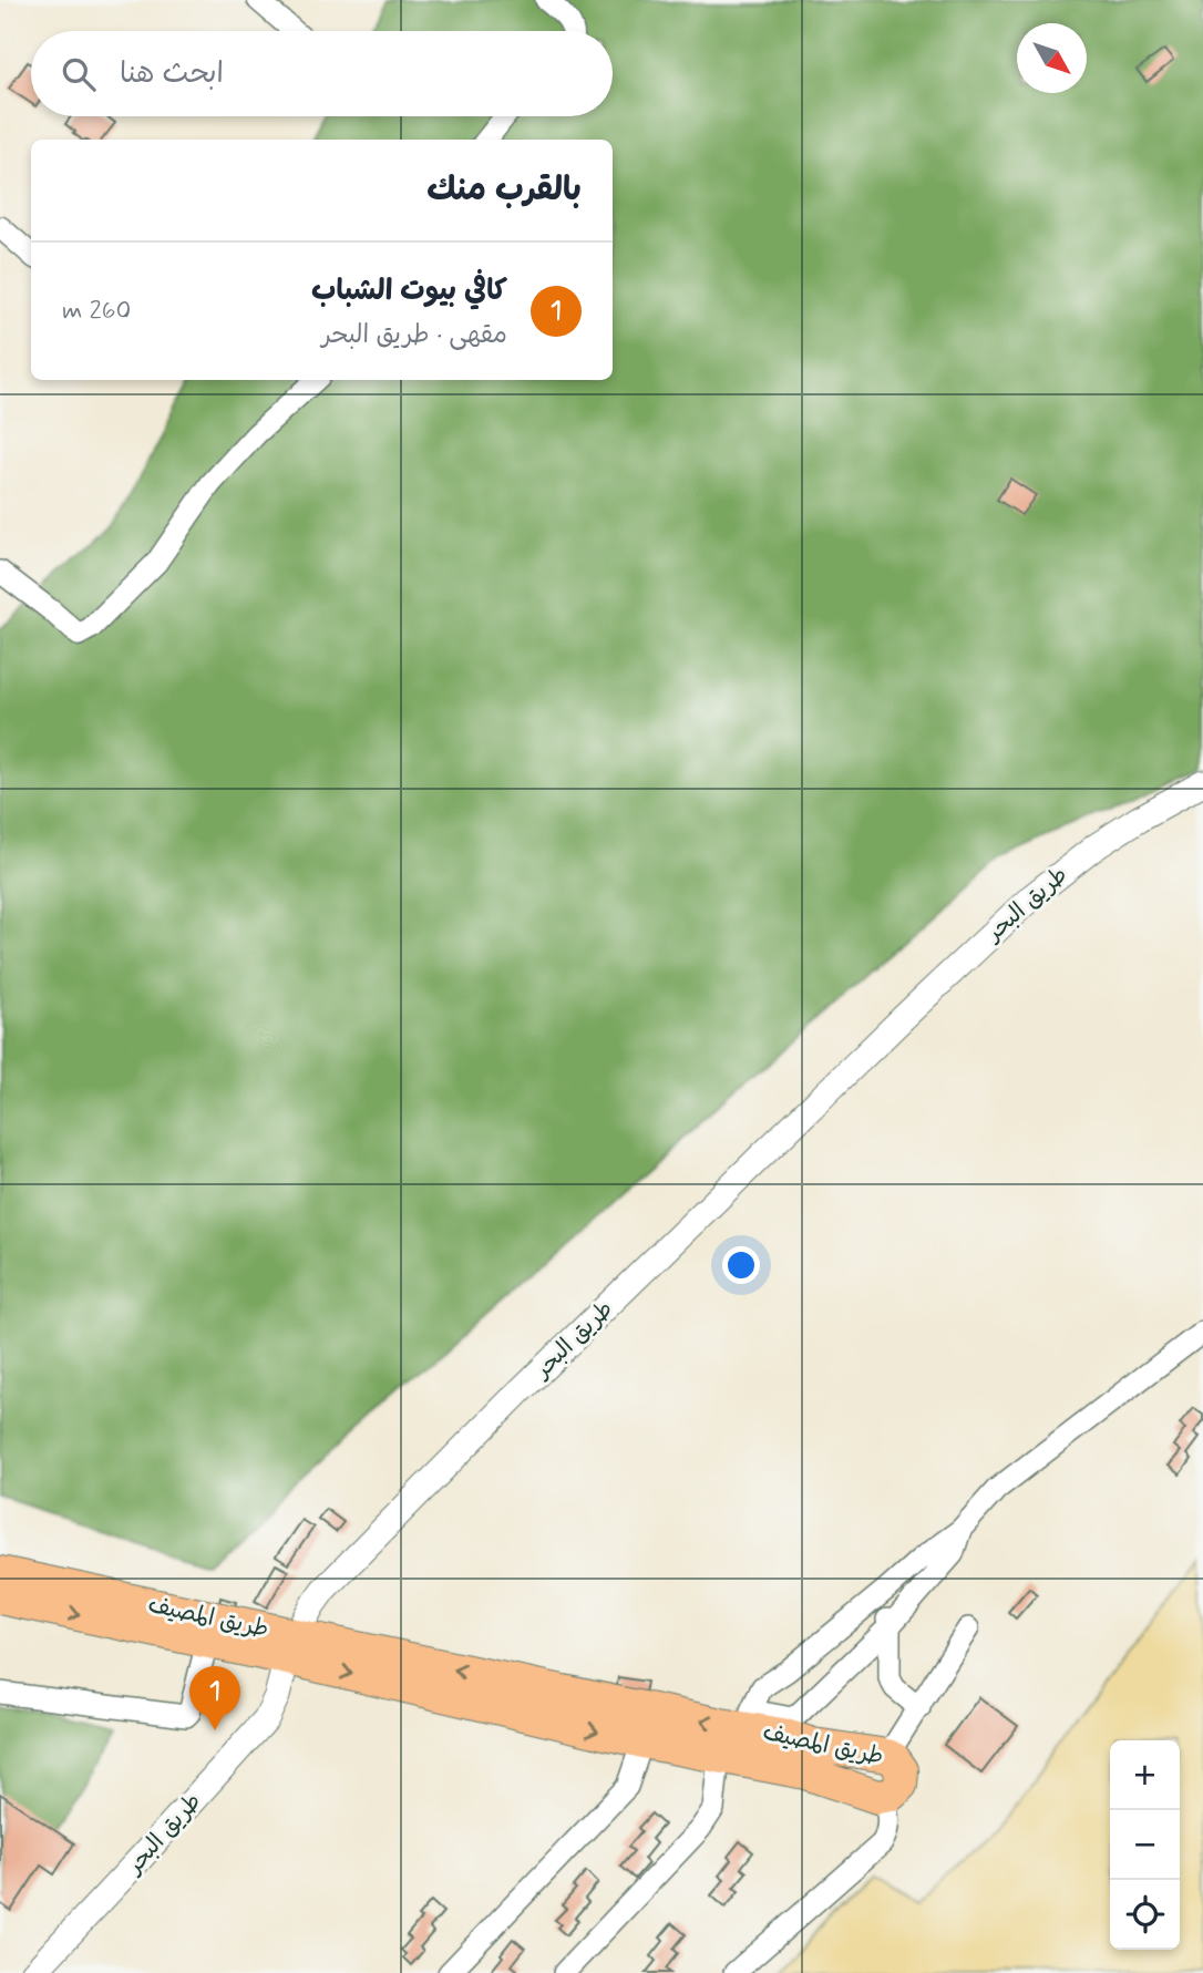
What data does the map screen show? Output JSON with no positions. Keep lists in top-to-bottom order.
{
  "streets": {
    "main road": ["طريق المصيف"],
    "street": ["طريق البحر"]
  },
  "crossings": [
    ["طريق البحر", "طريق المصيف"]
  ],
  "north": "bottom right",
  "page": {
    "search": "ابحث هنا",
    "heading": "بالقرب منك",
    "list": [
      {
        "mark": "1",
        "name": "كافي بيوت الشباب",
        "note": "مقهى · طريق البحر",
        "value": "260 m"
      }
    ],
    "pins": "1",
    "map_buttons": ["+", "−"]
  }
}
